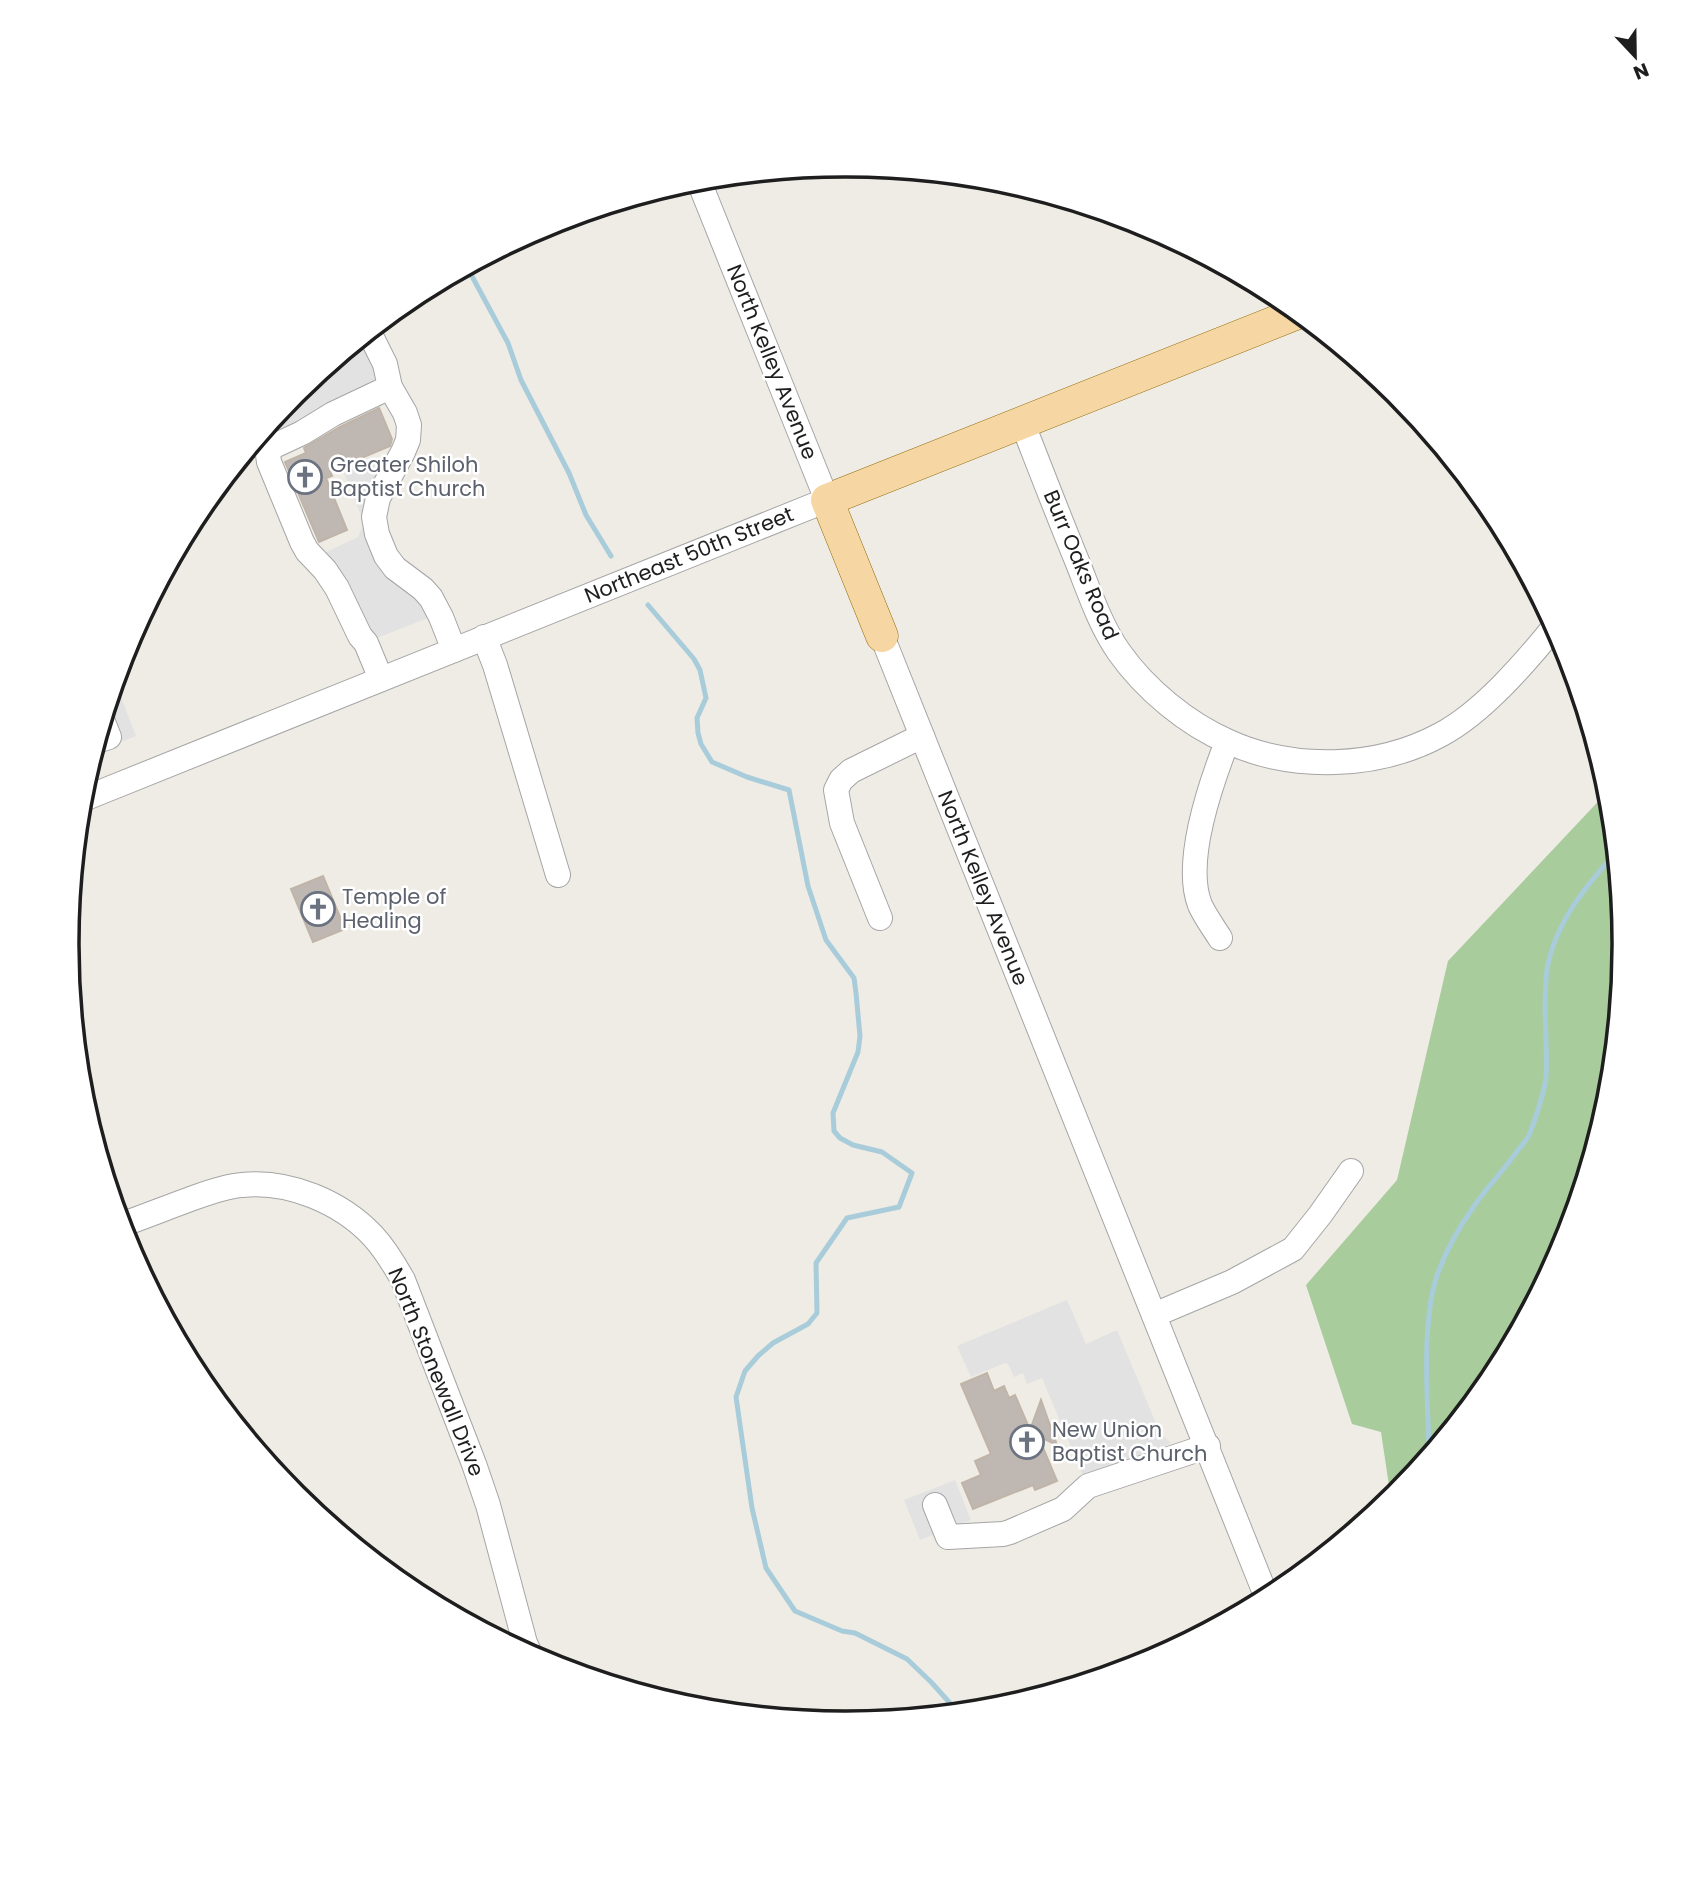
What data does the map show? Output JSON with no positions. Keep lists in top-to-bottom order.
{
  "streets": {
    "main road": ["North Kelley Avenue", "Northeast 50th Street"],
    "street": ["Burr Oaks Road", "North Stonewall Drive"]
  },
  "crossings": [
    ["North Kelley Avenue", "Northeast 50th Street"],
    ["Northeast 50th Street", "Burr Oaks Road"]
  ],
  "places": {
    "church": ["Greater Shiloh Baptist Church", "Temple of Healing", "New Union Baptist Church"]
  },
  "north": "bottom"
}
